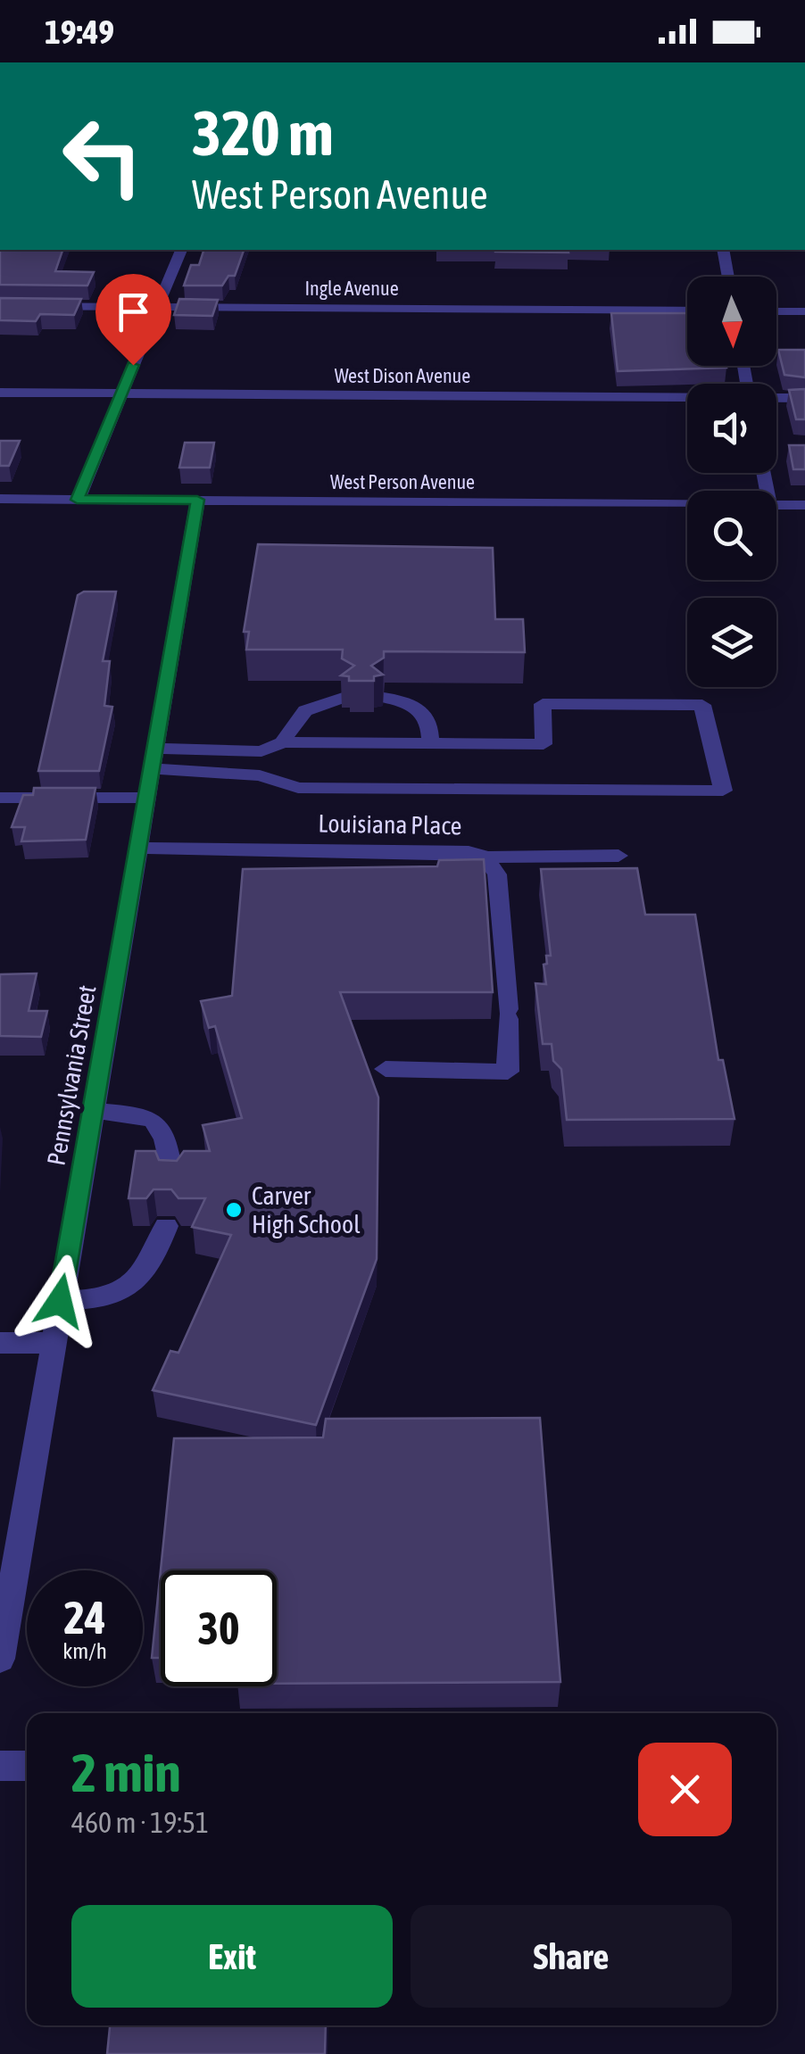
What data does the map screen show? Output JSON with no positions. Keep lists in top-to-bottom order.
{
  "streets": {
    "street": [
      "Ingle Avenue",
      "West Dison Avenue",
      "West Person Avenue",
      "Louisiana Place",
      "Pennsylvania Street"
    ]
  },
  "crossings": [
    ["West Person Avenue", "Pennsylvania Street"],
    ["Louisiana Place", "Pennsylvania Street"]
  ],
  "places": ["Carver High School"],
  "north": "bottom",
  "page": {
    "status": "19:49",
    "turn": ["320 m", "West Person Avenue"],
    "speed": "24 km/h",
    "limit": "30",
    "heading": ["2 min", "460 m · 19:51"],
    "buttons": ["Exit", "Share"]
  }
}
